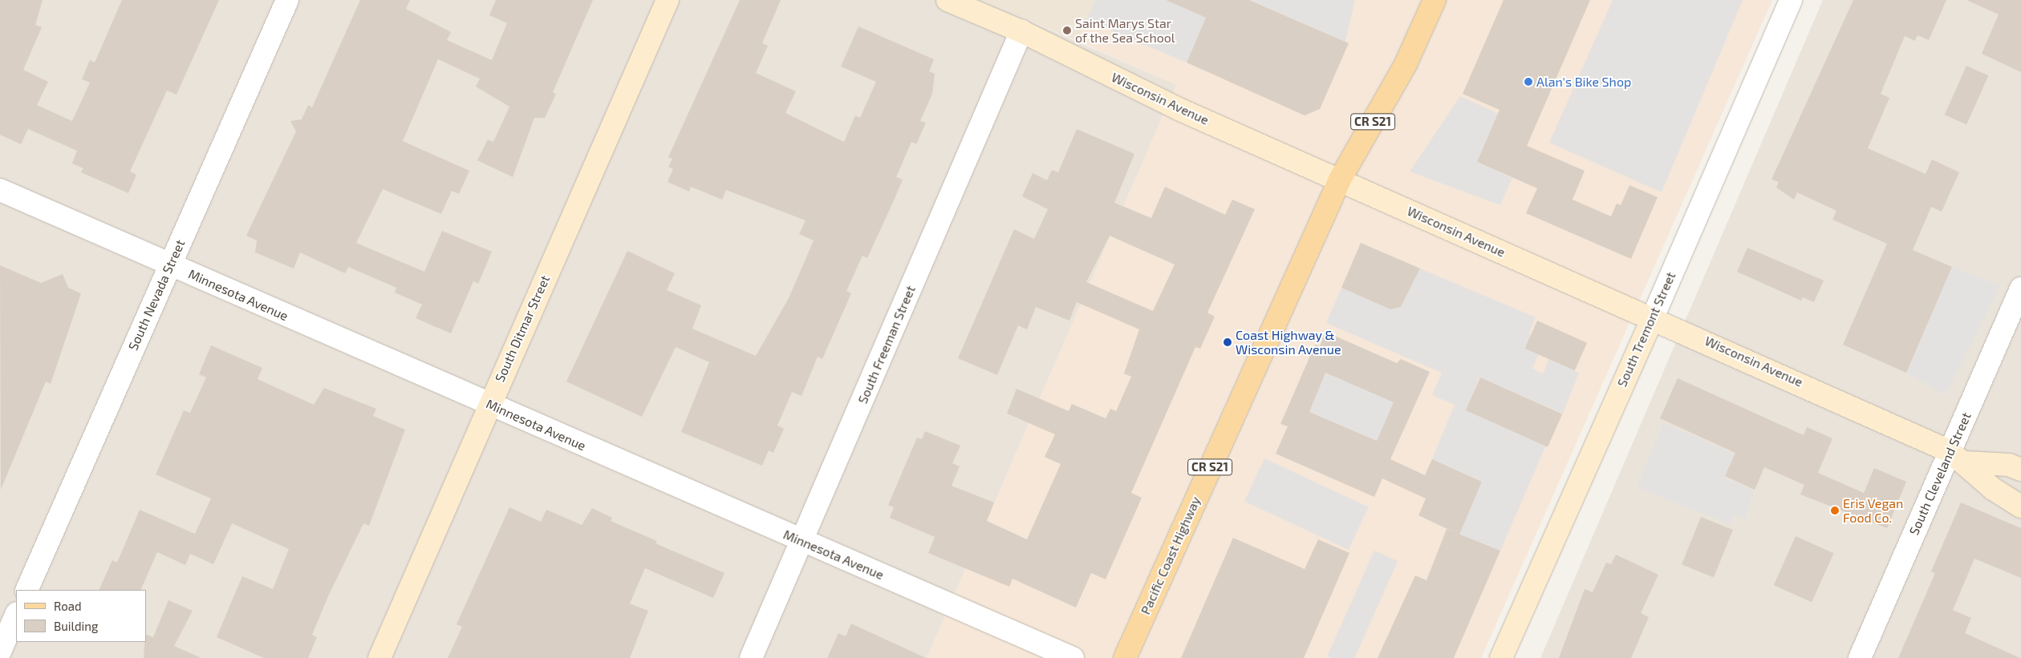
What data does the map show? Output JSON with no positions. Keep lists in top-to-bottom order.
{
  "streets": {
    "main road": [
      "Wisconsin Avenue",
      "CR S21",
      "South Ditmar Street",
      "South Tremont Street",
      "Pacific Coast Highway"
    ],
    "street": [
      "South Nevada Street",
      "Minnesota Avenue",
      "South Freeman Street",
      "South Cleveland Street"
    ]
  },
  "crossings": [
    ["Wisconsin Avenue", "CR S21"],
    ["Wisconsin Avenue", "South Tremont Street"],
    ["Wisconsin Avenue", "South Freeman Street"],
    ["Wisconsin Avenue", "South Cleveland Street"],
    ["Wisconsin Avenue", "Pacific Coast Highway"],
    ["CR S21", "Pacific Coast Highway"],
    ["South Nevada Street", "Minnesota Avenue"],
    ["Minnesota Avenue", "South Ditmar Street"],
    ["Minnesota Avenue", "South Freeman Street"]
  ],
  "places": [
    "Saint Marys Star of the Sea School",
    "Alan's Bike Shop",
    "Coast Highway & Wisconsin Avenue",
    "Eris Vegan Food Co."
  ],
  "legend": ["Road", "Building"]
}
